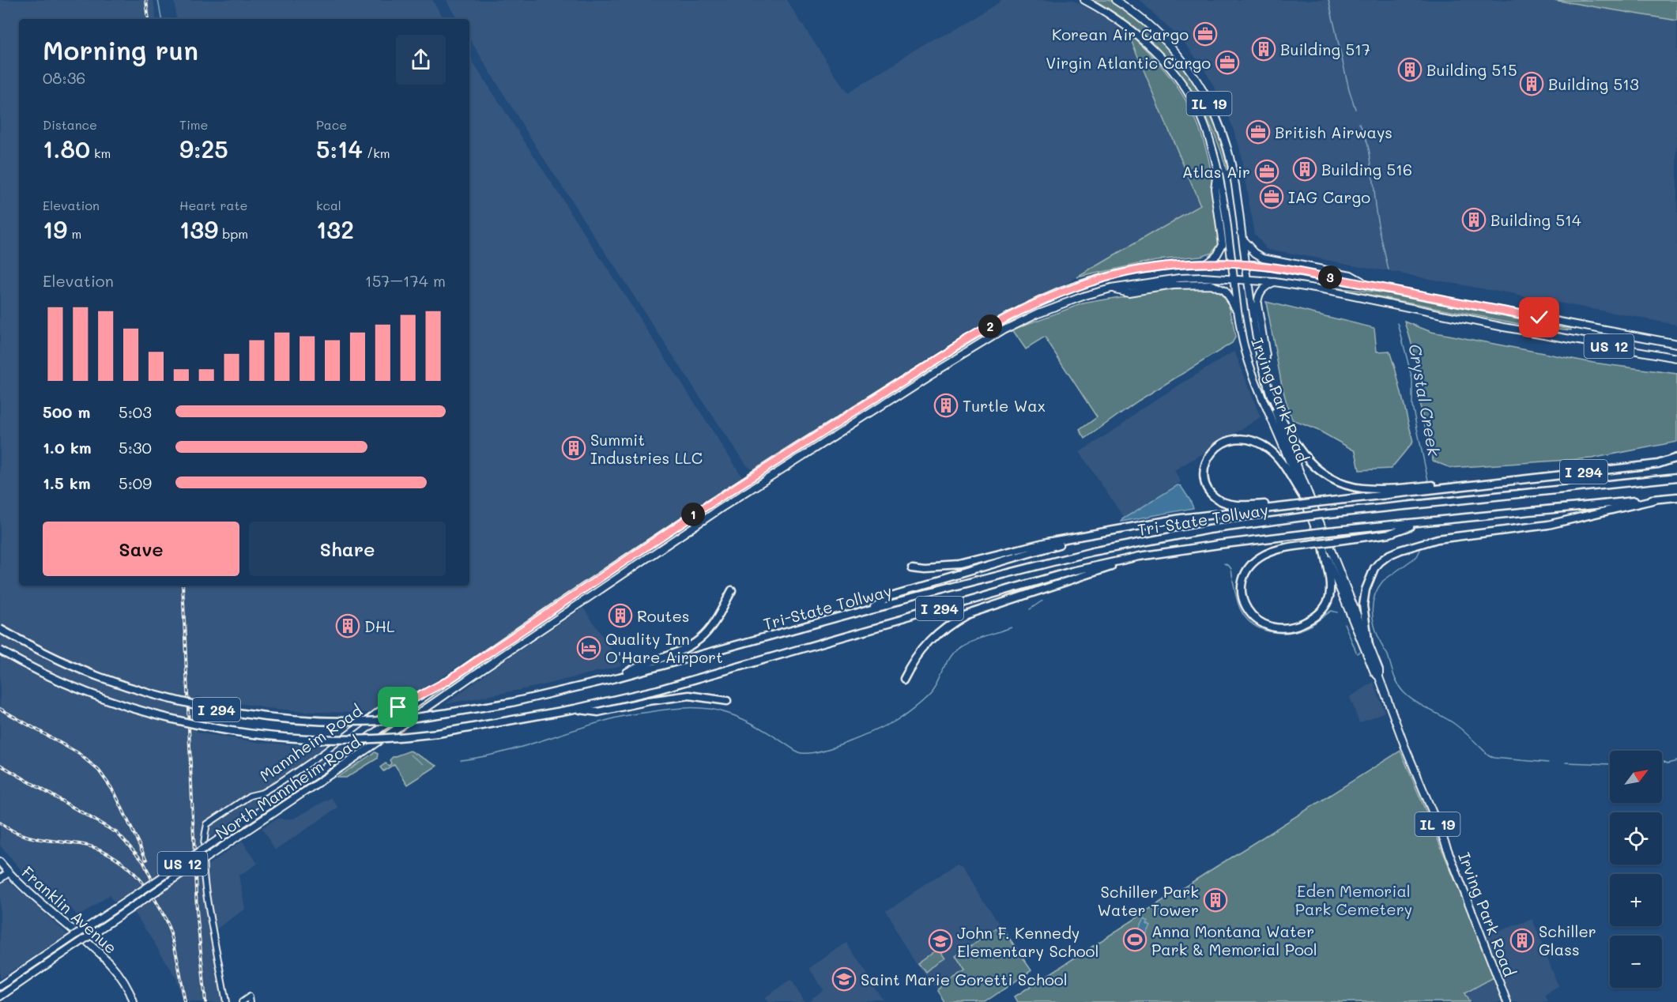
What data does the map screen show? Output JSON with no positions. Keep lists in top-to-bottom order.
{
  "streets": {
    "highway": ["I 294", "Tri-State Tollway"],
    "main road": [
      "IL 19",
      "US 12",
      "Irving Park Road",
      "North Mannheim Road",
      "Franklin Avenue"
    ],
    "street": ["Mannheim Road"]
  },
  "crossings": [
    ["US 12", "Irving Park Road"],
    ["US 12", "North Mannheim Road"],
    ["I 294", "Tri-State Tollway"],
    ["Mannheim Road", "North Mannheim Road"]
  ],
  "water": ["Crystal Creek"],
  "parks": ["Eden Memorial Park Cemetery"],
  "places": {
    "office": [
      "Korean Air Cargo",
      "Virgin Atlantic Cargo",
      "British Airways",
      "Atlas Air",
      "IAG Cargo"
    ],
    "building": [
      "Building 517",
      "Building 515",
      "Building 513",
      "Building 516",
      "Building 514",
      "Turtle Wax",
      "Summit Industries LLC",
      "Routes",
      "DHL",
      "Schiller Park Water Tower",
      "Schiller Glass"
    ],
    "hotel": ["Quality Inn O'Hare Airport"],
    "sports": ["Anna Montana Water Park & Memorial Pool"],
    "school or university": ["John F. Kennedy Elementary School", "Saint Marie Goretti School"]
  },
  "north": "top right",
  "page": {
    "heading": ["Morning run", "08:36"],
    "stats": [
      ["Distance", "1.80 km"],
      ["Time", "9:25"],
      ["Pace", "5:14 /km"],
      ["Elevation", "19 m"],
      ["Heart rate", "139 bpm"],
      ["kcal", "132"]
    ],
    "chart": ["Elevation", "157–174 m"],
    "pins": ["3", "2", "1"],
    "list": [
      {
        "name": "500 m",
        "note": "5:03"
      },
      {
        "name": "1.0 km",
        "note": "5:30"
      },
      {
        "name": "1.5 km",
        "note": "5:09"
      }
    ],
    "buttons": ["Save", "Share"],
    "map_buttons": ["+", "−"]
  }
}
